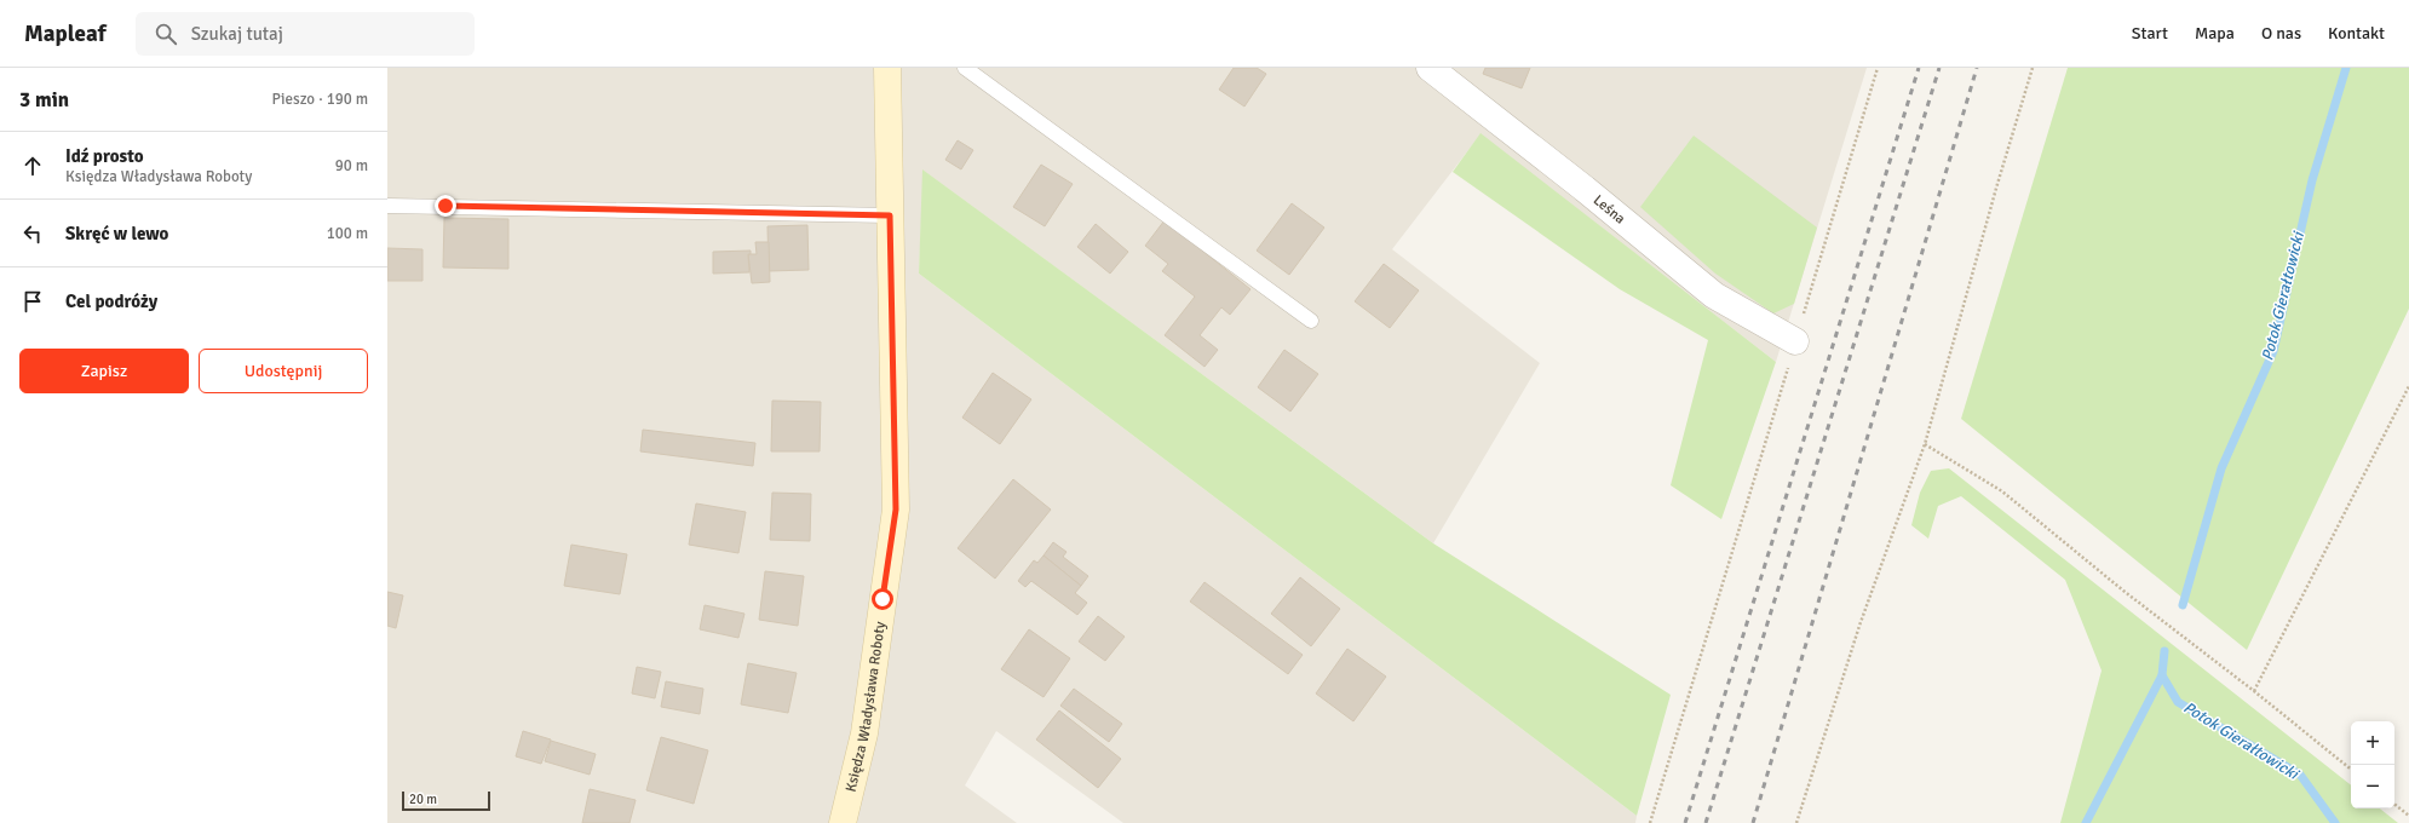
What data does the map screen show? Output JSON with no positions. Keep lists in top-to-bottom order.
{
  "streets": {
    "main road": ["Księdza Władysława Roboty"],
    "street": ["Leśna"]
  },
  "water": ["Potok Gierałtowicki"],
  "scale_bar": "20 m",
  "page": {
    "header": "Mapleaf",
    "search": "Szukaj tutaj",
    "nav": [
      "Start",
      "Mapa",
      "O nas",
      "Kontakt"
    ],
    "heading": ["3 min", "Pieszo · 190 m"],
    "list": [
      ["Idź prosto", "Księdza Władysława Roboty", "90 m"],
      ["Skręć w lewo", "100 m"],
      "Cel podróży"
    ],
    "buttons": ["Zapisz", "Udostępnij"],
    "map_buttons": ["+", "−"],
    "scale": "20 m"
  }
}
